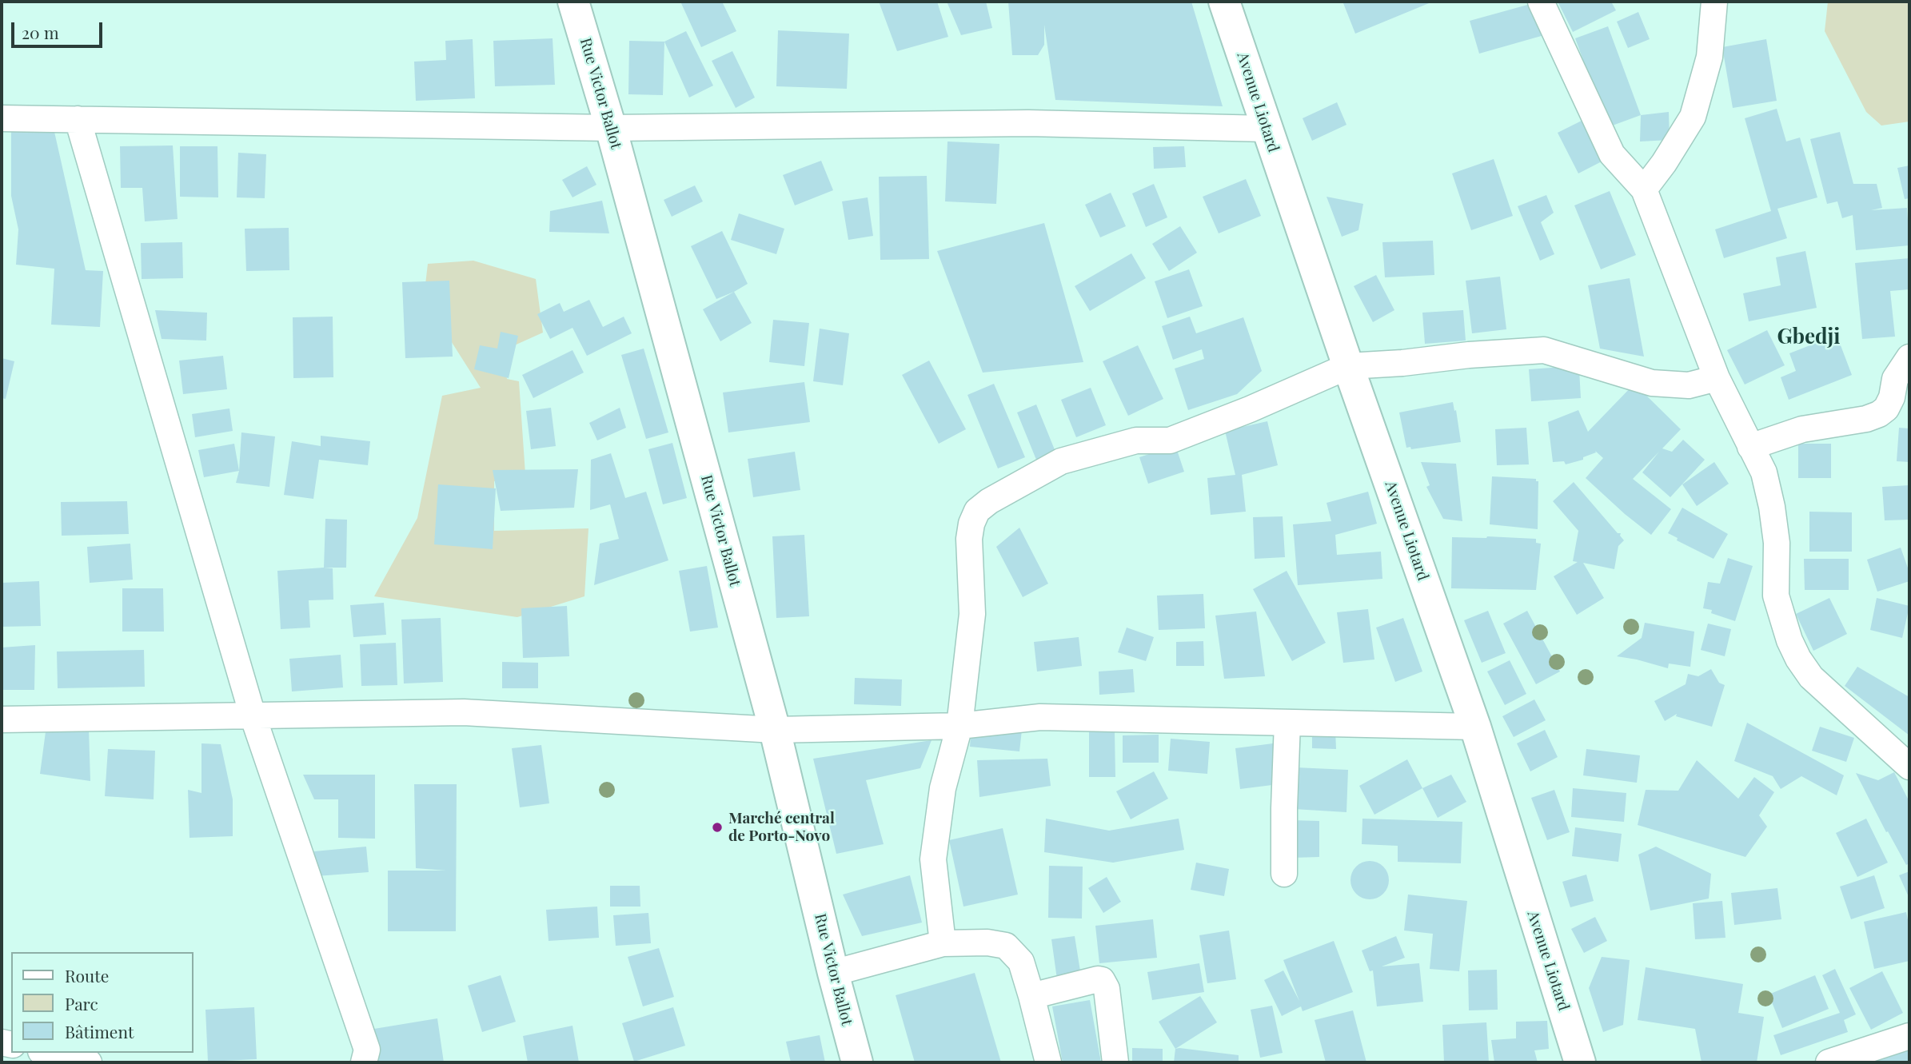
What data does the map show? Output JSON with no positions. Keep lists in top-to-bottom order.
{
  "streets": {
    "street": ["Rue Victor Ballot", "Avenue Liotard"]
  },
  "districts": ["Gbedji"],
  "places": ["Marché central de Porto-Novo"],
  "legend": ["Route", "Parc", "Bâtiment"],
  "scale_bar": "20 m"
}
